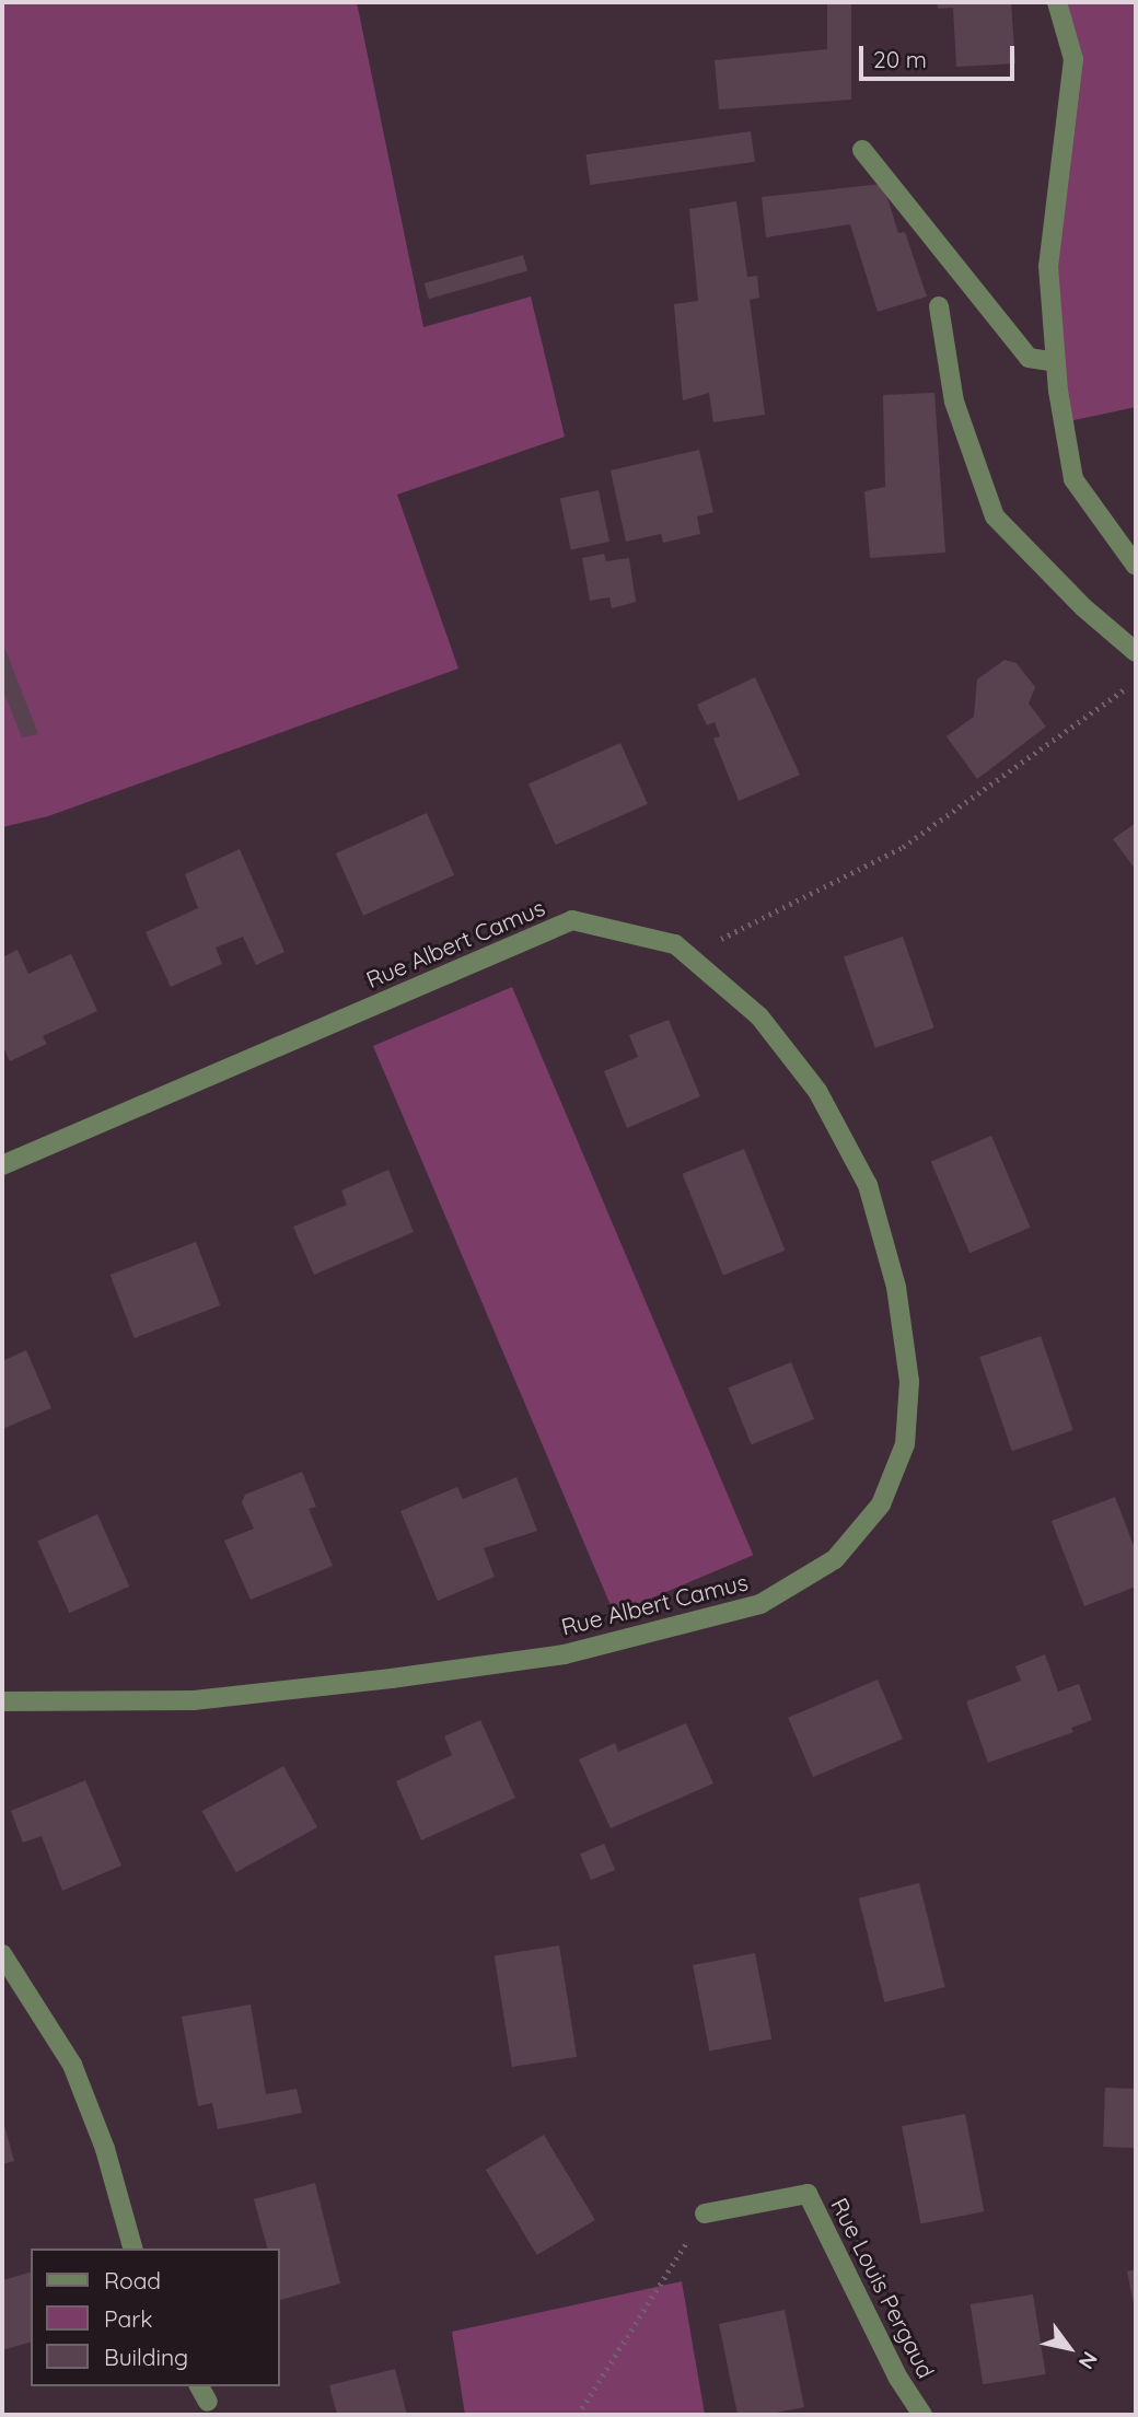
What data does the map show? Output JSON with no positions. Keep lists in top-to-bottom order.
{
  "streets": {
    "street": ["Rue Albert Camus", "Rue Louis Pergaud"]
  },
  "legend": ["Road", "Park", "Building"],
  "scale_bar": "20 m",
  "north": "bottom right"
}
